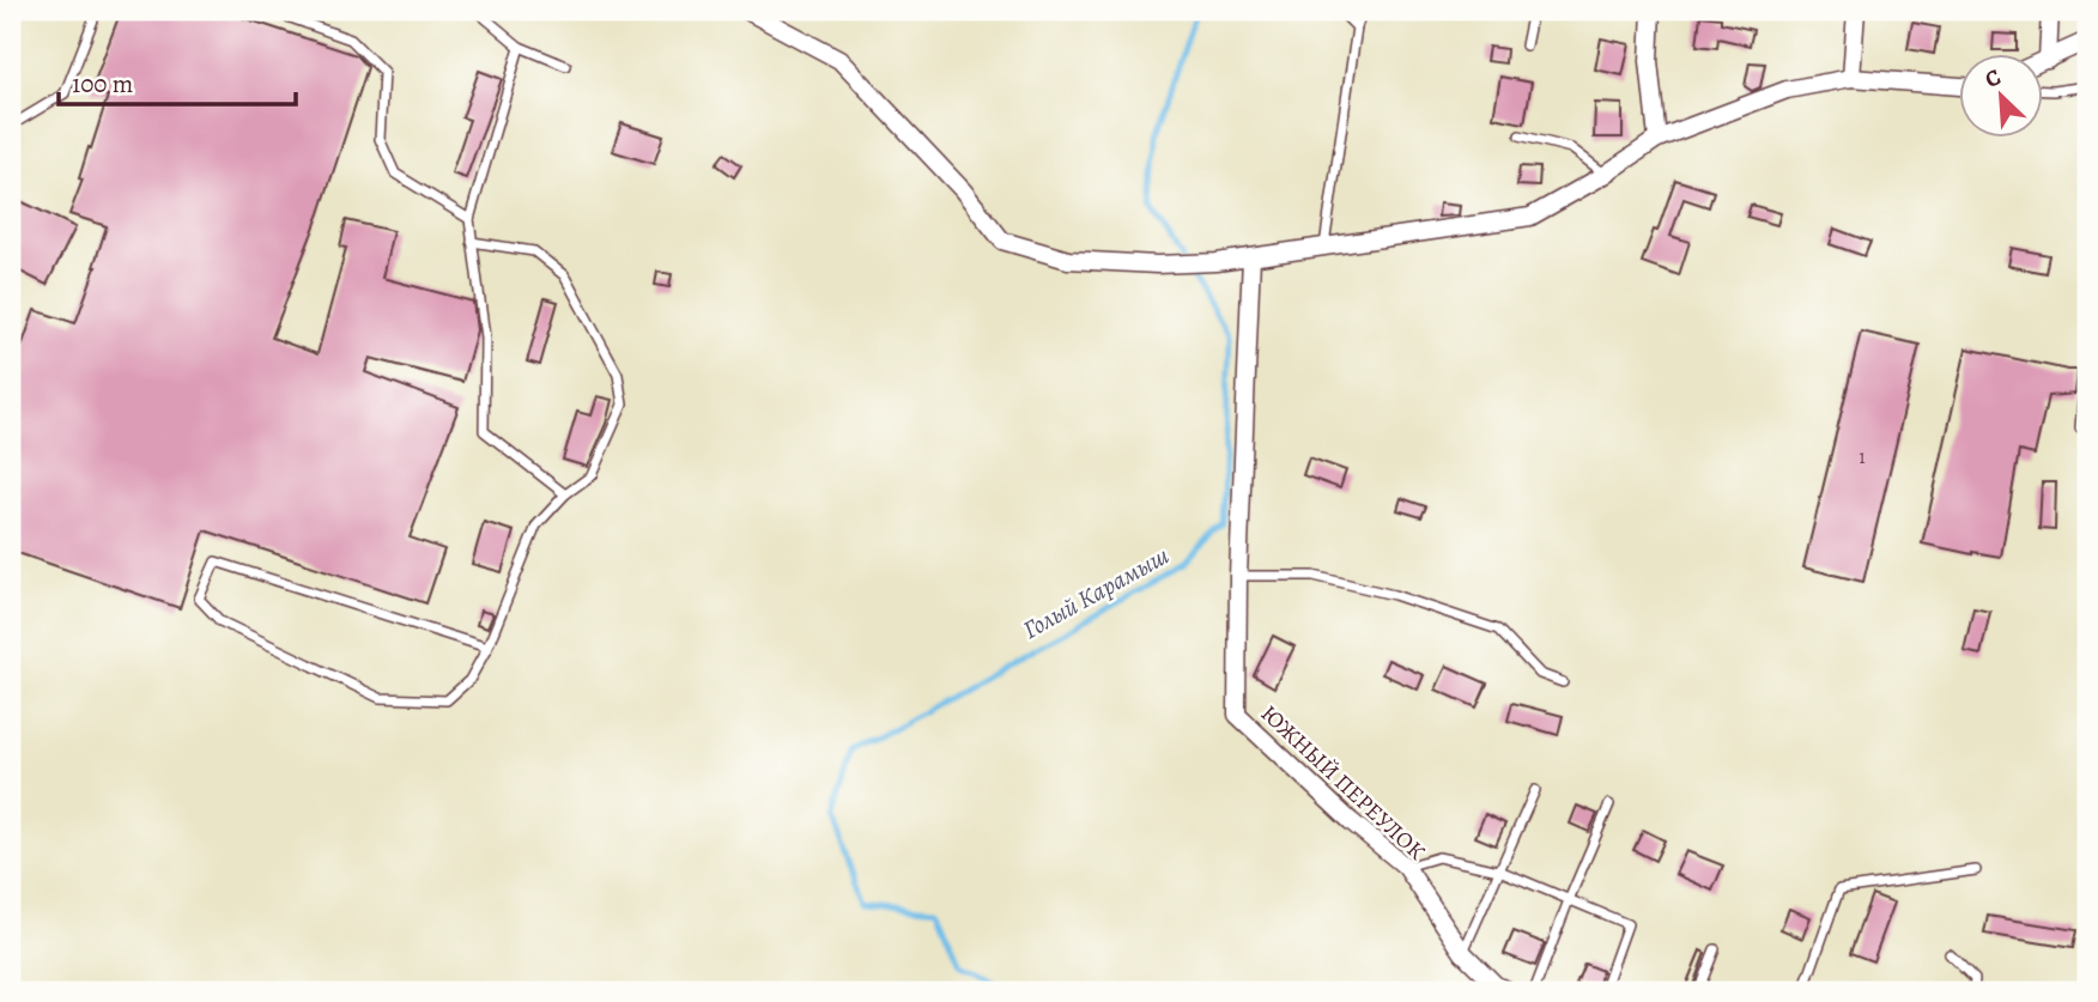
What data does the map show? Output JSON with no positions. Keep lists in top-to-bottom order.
{
  "streets": {
    "street": ["ЮЖНЫЙ ПЕРЕУЛОК"]
  },
  "water": ["Голый Карамыш"],
  "house_numbers": ["1"],
  "scale_bar": "100 m",
  "north": "top left"
}
